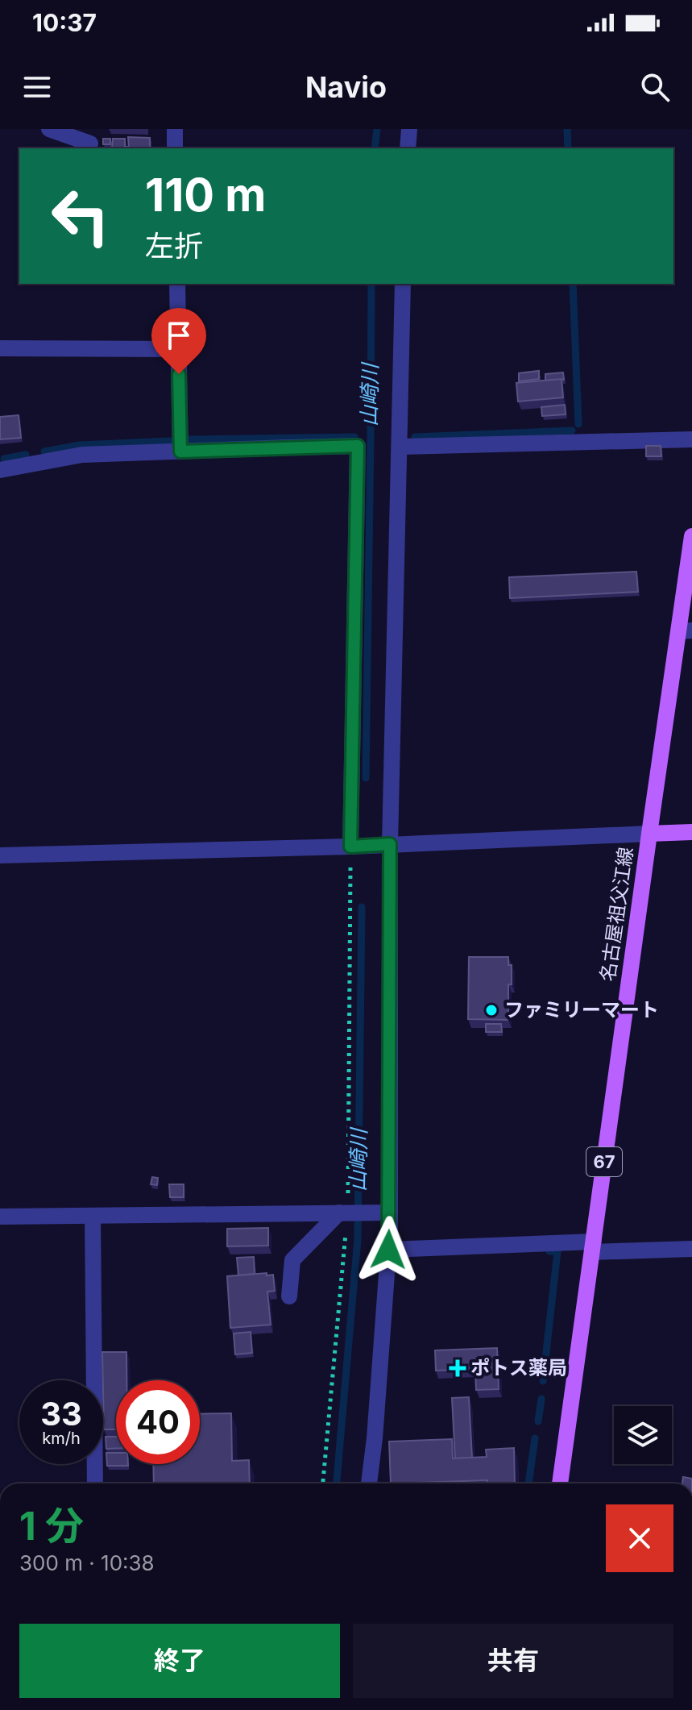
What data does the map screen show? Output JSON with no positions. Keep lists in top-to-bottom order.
{
  "streets": {
    "main road": ["名古屋祖父江線", "67"]
  },
  "water": ["山崎川"],
  "places": {
    "other": ["ファミリーマート"],
    "health": ["ポトス薬局"]
  },
  "page": {
    "status": "10:37",
    "header": "Navio",
    "turn": ["110 m", "左折"],
    "speed": "33 km/h",
    "limit": "40",
    "heading": ["1 分", "300 m · 10:38"],
    "buttons": ["終了", "共有"]
  }
}
